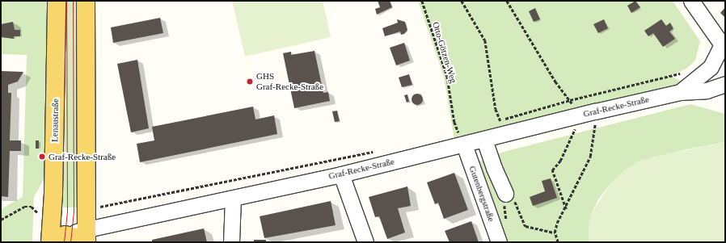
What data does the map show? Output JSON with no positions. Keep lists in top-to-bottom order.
{
  "streets": {
    "main road": ["Lenaustraße"],
    "street": ["Graf-Recke-Straße", "Gutenbergstraße"],
    "path": ["Otto-Götzen-Weg"]
  },
  "crossings": [
    ["Otto-Götzen-Weg", "Graf-Recke-Straße"],
    ["Otto-Götzen-Weg", "Gutenbergstraße"],
    ["Graf-Recke-Straße", "Lenaustraße"],
    ["Graf-Recke-Straße", "Gutenbergstraße"]
  ],
  "places": ["GHS Graf-Recke-Straße", "Graf-Recke-Straße"]
}
